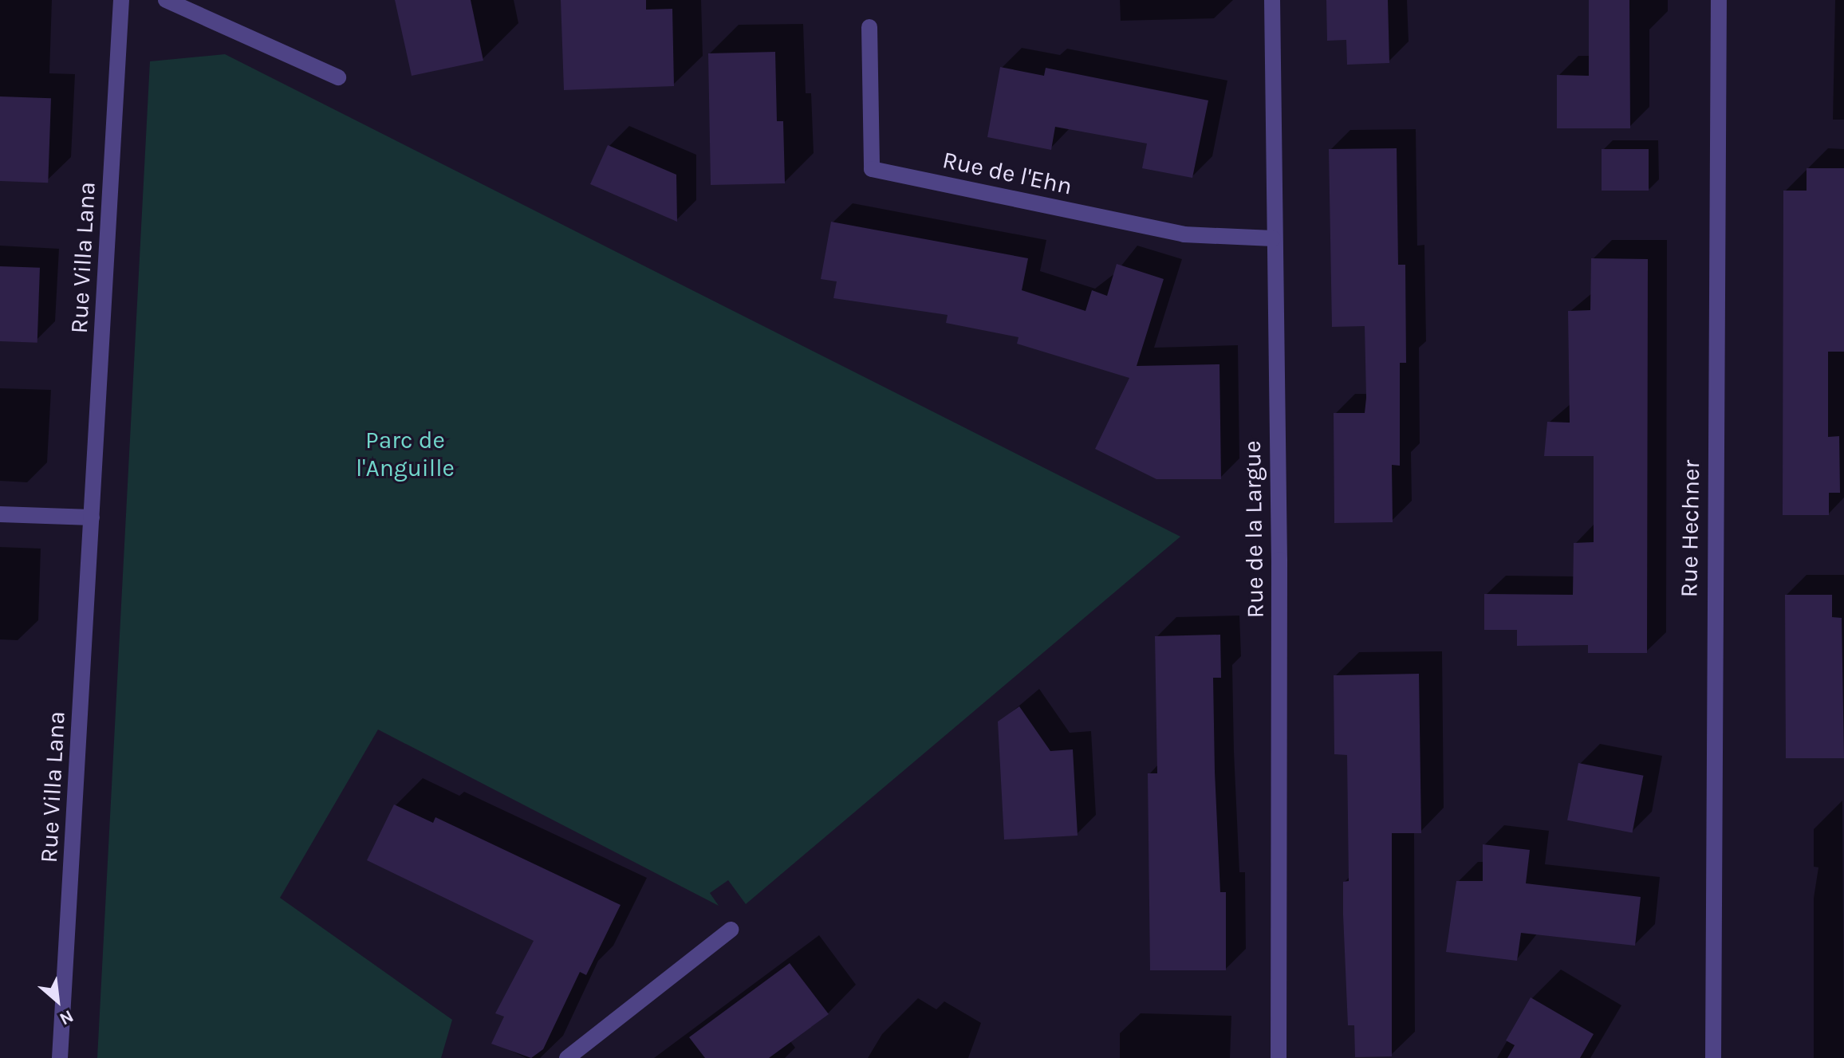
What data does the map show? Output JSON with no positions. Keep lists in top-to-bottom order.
{
  "streets": {
    "street": [
      "Rue de l'Ehn",
      "Rue Villa Lana",
      "Rue Hechner",
      "Rue de la Largue"
    ]
  },
  "crossings": [
    ["Rue de l'Ehn", "Rue de la Largue"]
  ],
  "parks": ["Parc de l'Anguille"],
  "north": "bottom right"
}
